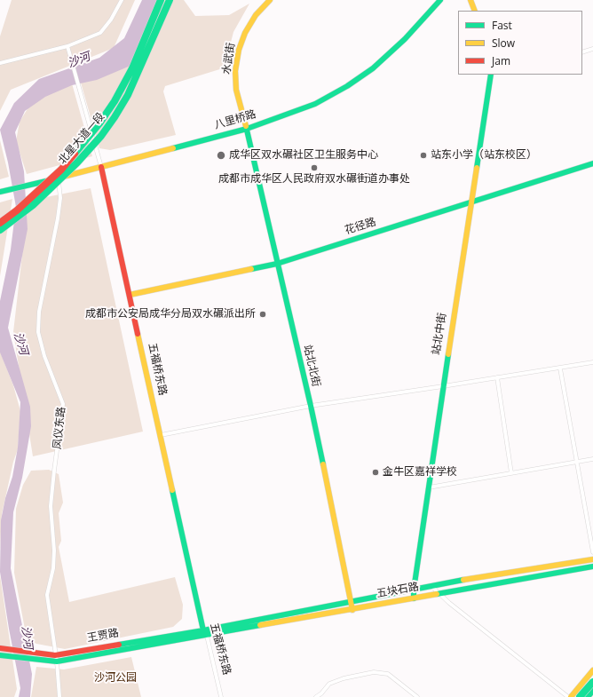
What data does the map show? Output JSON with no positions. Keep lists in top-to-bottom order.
{
  "streets": {
    "main road": [
      "水武街",
      "八里桥路",
      "北星大道一段",
      "花径路",
      "站北中街",
      "站北北街",
      "五福桥东路",
      "五块石路",
      "王贾路"
    ],
    "street": ["凤仪东路"]
  },
  "crossings": [
    ["水武街", "八里桥路"],
    ["水武街", "站北北街"],
    ["八里桥路", "站北北街"],
    ["八里桥路", "五福桥东路"],
    ["八里桥路", "凤仪东路"],
    ["花径路", "站北中街"],
    ["花径路", "站北北街"],
    ["花径路", "五福桥东路"],
    ["站北中街", "五块石路"],
    ["站北北街", "五块石路"],
    ["五福桥东路", "五块石路"],
    ["五福桥东路", "王贾路"],
    ["凤仪东路", "王贾路"],
    ["五块石路", "王贾路"]
  ],
  "water": ["沙河"],
  "parks": ["沙河公园"],
  "places": [
    "成华区双水碾社区卫生服务中心",
    "站东小学（站东校区）",
    "成都市成华区人民政府双水碾街道办事处",
    "成都市公安局成华分局双水碾派出所",
    "金牛区嘉祥学校"
  ],
  "legend": ["Fast", "Slow", "Jam"]
}
